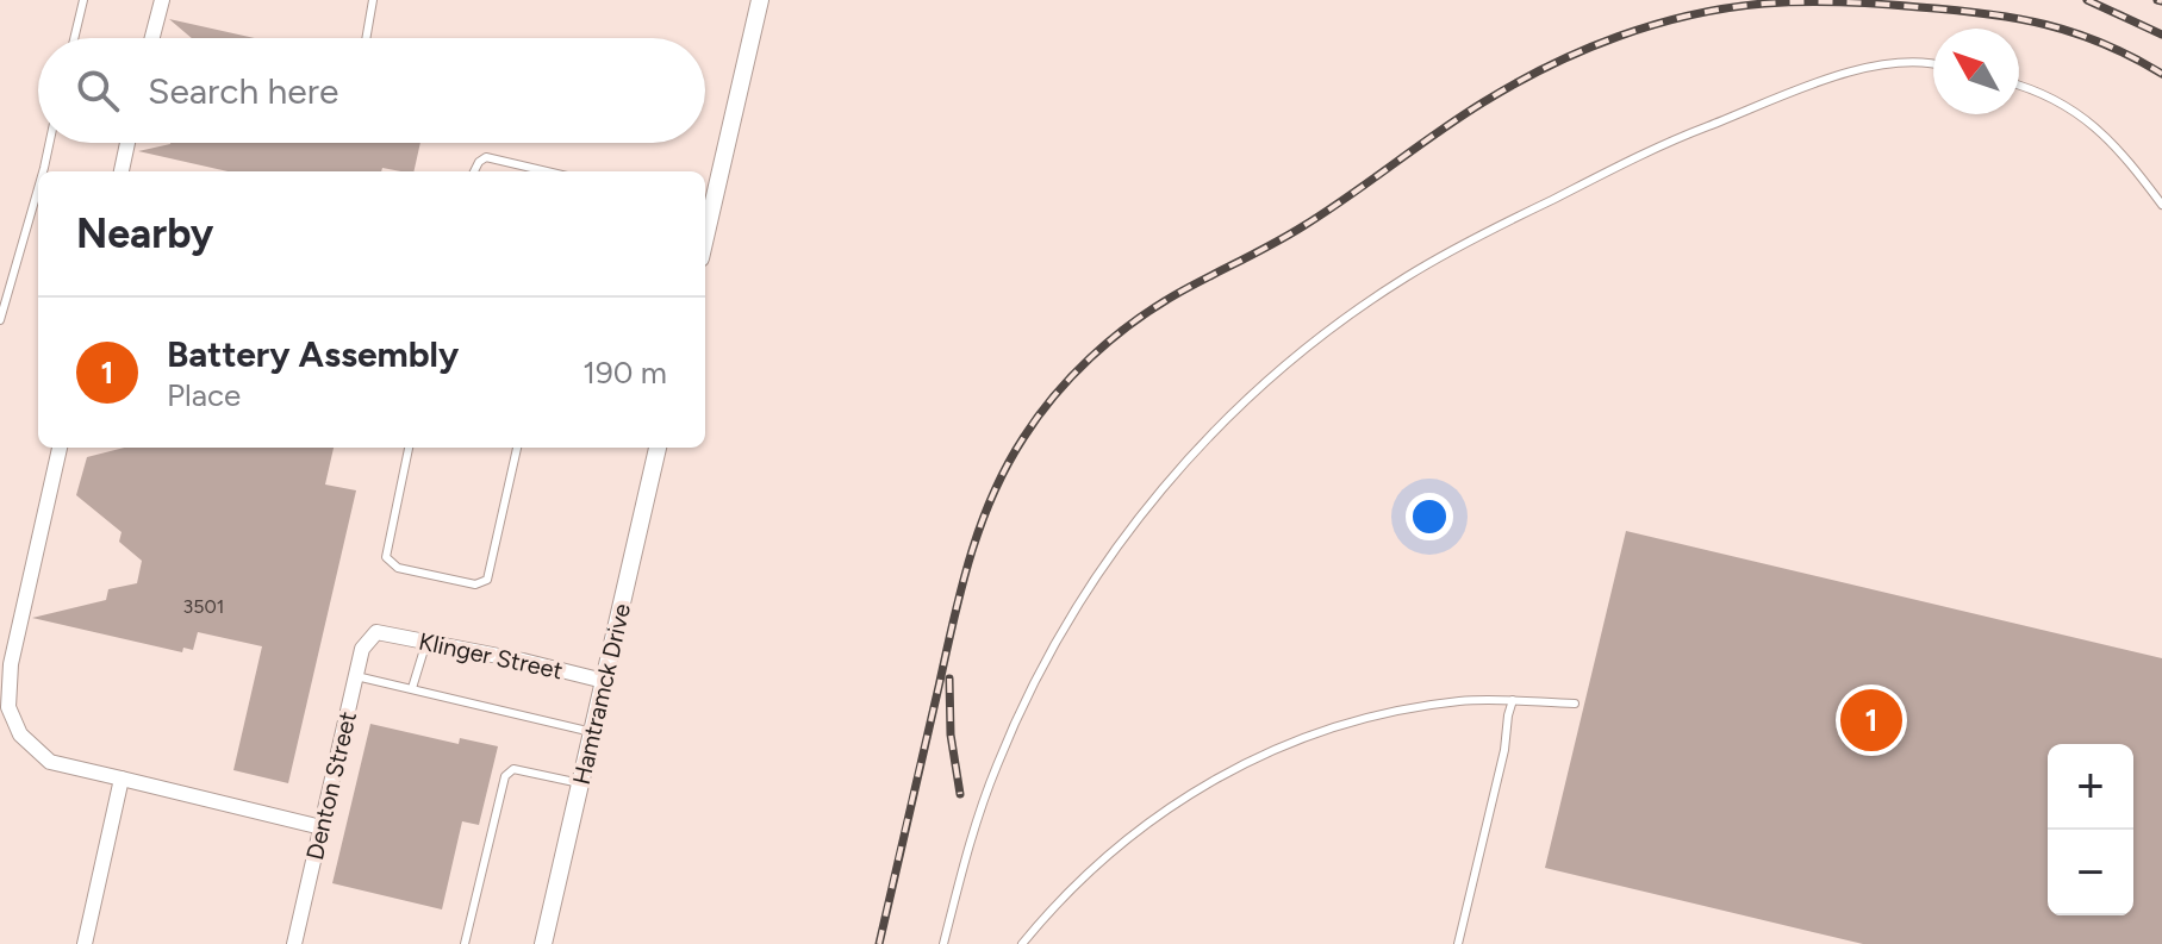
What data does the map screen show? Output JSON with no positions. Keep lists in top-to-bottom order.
{
  "streets": {
    "street": ["Klinger Street", "Hamtramck Drive", "Denton Street"]
  },
  "crossings": [
    ["Klinger Street", "Hamtramck Drive"],
    ["Klinger Street", "Denton Street"]
  ],
  "house_numbers": ["3501"],
  "north": "top left",
  "page": {
    "search": "Search here",
    "heading": "Nearby",
    "list": [
      {
        "mark": "1",
        "name": "Battery Assembly",
        "note": "Place",
        "value": "190 m"
      }
    ],
    "pins": "1",
    "map_buttons": ["+", "−"]
  }
}
